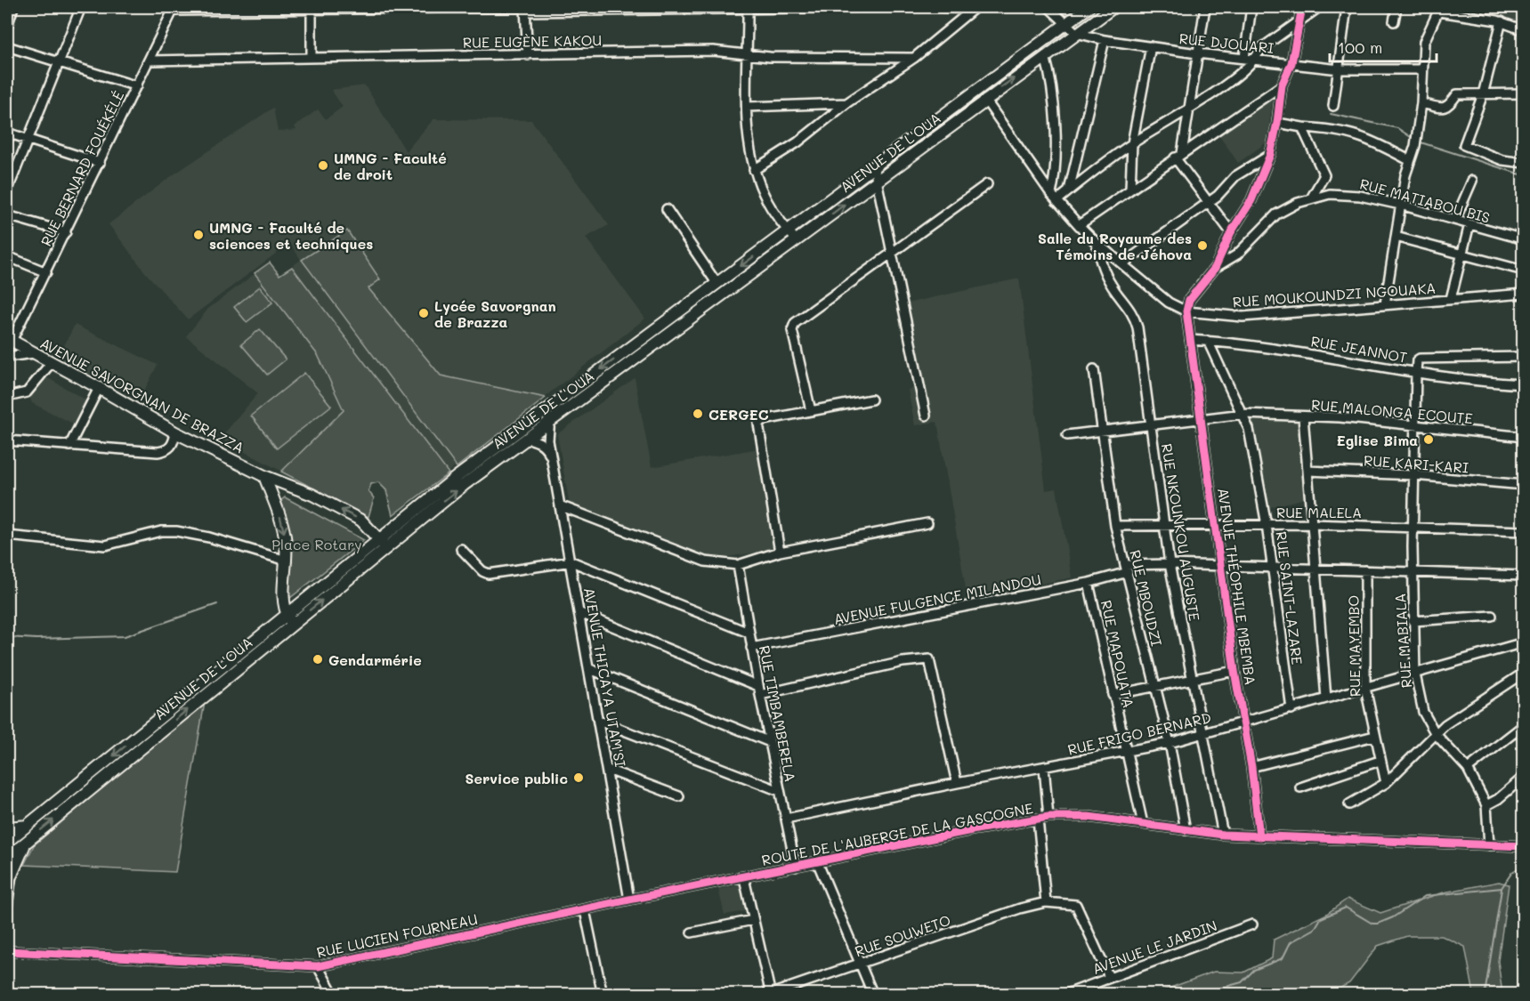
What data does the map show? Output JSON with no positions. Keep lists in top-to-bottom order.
{
  "streets": {
    "main road": ["AVENUE DE L'OUA", "AVENUE SAVORGNAN DE BRAZZA"],
    "street": [
      "RUE EUGÈNE KAKOU",
      "RUE DJOUARI",
      "RUE BERNARD FOUÉKÉLÉ",
      "RUE MATIABOU BIS",
      "RUE MOUKOUNDZI NGOUAKA",
      "RUE JEANNOT",
      "RUE MALONGA ECOUTE",
      "RUE KARI-KARI",
      "RUE MALELA",
      "RUE NKOUNKOU AUGUSTE",
      "AVENUE THÉOPHILE MBEMBA",
      "RUE MBOUDZI",
      "RUE SAINT-LAZARE",
      "AVENUE FULGENCE MILANDOU",
      "RUE MABIALA",
      "RUE MAYEMBO",
      "RUE MAPOUATA",
      "AVENUE THICAYA UTAM'SI",
      "RUE TIMBAMBERELA",
      "RUE FRIGO BERNARD",
      "ROUTE DE L'AUBERGE DE LA GASCOGNE",
      "RUE LUCIEN FOURNEAU",
      "RUE SOUWETO",
      "AVENUE LE JARDIN"
    ]
  },
  "crossings": [
    ["RUE EUGÈNE KAKOU", "RUE BERNARD FOUÉKÉLÉ"],
    ["RUE DJOUARI", "AVENUE DE L'OUA"],
    ["AVENUE DE L'OUA", "RUE MOUKOUNDZI NGOUAKA"],
    ["AVENUE DE L'OUA", "AVENUE SAVORGNAN DE BRAZZA"],
    ["AVENUE DE L'OUA", "AVENUE THICAYA UTAM'SI"],
    ["RUE BERNARD FOUÉKÉLÉ", "AVENUE SAVORGNAN DE BRAZZA"],
    ["RUE MOUKOUNDZI NGOUAKA", "RUE NKOUNKOU AUGUSTE"],
    ["RUE MOUKOUNDZI NGOUAKA", "AVENUE THÉOPHILE MBEMBA"],
    ["RUE JEANNOT", "AVENUE THÉOPHILE MBEMBA"],
    ["RUE JEANNOT", "RUE SAINT-LAZARE"],
    ["RUE JEANNOT", "RUE MABIALA"],
    ["RUE MALONGA ECOUTE", "RUE NKOUNKOU AUGUSTE"],
    ["RUE MALONGA ECOUTE", "AVENUE THÉOPHILE MBEMBA"],
    ["RUE MALONGA ECOUTE", "RUE MBOUDZI"],
    ["RUE MALONGA ECOUTE", "RUE SAINT-LAZARE"],
    ["RUE MALONGA ECOUTE", "RUE MABIALA"],
    ["RUE KARI-KARI", "RUE MABIALA"],
    ["RUE MALELA", "RUE NKOUNKOU AUGUSTE"],
    ["RUE MALELA", "AVENUE THÉOPHILE MBEMBA"],
    ["RUE MALELA", "RUE MBOUDZI"],
    ["RUE MALELA", "RUE SAINT-LAZARE"],
    ["RUE MALELA", "RUE MABIALA"],
    ["RUE NKOUNKOU AUGUSTE", "RUE MABIALA"],
    ["RUE NKOUNKOU AUGUSTE", "RUE FRIGO BERNARD"],
    ["RUE NKOUNKOU AUGUSTE", "ROUTE DE L'AUBERGE DE LA GASCOGNE"],
    ["AVENUE THÉOPHILE MBEMBA", "RUE MABIALA"],
    ["AVENUE THÉOPHILE MBEMBA", "RUE FRIGO BERNARD"],
    ["AVENUE THÉOPHILE MBEMBA", "ROUTE DE L'AUBERGE DE LA GASCOGNE"],
    ["RUE MBOUDZI", "AVENUE FULGENCE MILANDOU"],
    ["RUE MBOUDZI", "RUE MABIALA"],
    ["RUE MBOUDZI", "RUE FRIGO BERNARD"],
    ["RUE MBOUDZI", "ROUTE DE L'AUBERGE DE LA GASCOGNE"],
    ["RUE SAINT-LAZARE", "RUE MABIALA"],
    ["RUE SAINT-LAZARE", "RUE FRIGO BERNARD"],
    ["AVENUE FULGENCE MILANDOU", "RUE MABIALA"],
    ["AVENUE FULGENCE MILANDOU", "RUE MAPOUATA"],
    ["AVENUE FULGENCE MILANDOU", "RUE TIMBAMBERELA"],
    ["RUE MABIALA", "RUE MAYEMBO"],
    ["RUE MABIALA", "RUE FRIGO BERNARD"],
    ["RUE MABIALA", "ROUTE DE L'AUBERGE DE LA GASCOGNE"],
    ["RUE MAYEMBO", "RUE FRIGO BERNARD"],
    ["RUE MAPOUATA", "RUE FRIGO BERNARD"],
    ["RUE MAPOUATA", "ROUTE DE L'AUBERGE DE LA GASCOGNE"],
    ["AVENUE THICAYA UTAM'SI", "ROUTE DE L'AUBERGE DE LA GASCOGNE"],
    ["AVENUE THICAYA UTAM'SI", "RUE LUCIEN FOURNEAU"],
    ["RUE TIMBAMBERELA", "RUE FRIGO BERNARD"],
    ["RUE TIMBAMBERELA", "ROUTE DE L'AUBERGE DE LA GASCOGNE"],
    ["ROUTE DE L'AUBERGE DE LA GASCOGNE", "RUE LUCIEN FOURNEAU"],
    ["RUE SOUWETO", "AVENUE LE JARDIN"]
  ],
  "parks": ["Place Rotary"],
  "places": [
    "UMNG - Faculté de droit",
    "UMNG - Faculté de sciences et techniques",
    "Salle du Royaume des Témoins de Jéhova",
    "Lycée Savorgnan de Brazza",
    "CERGEC",
    "Eglise Bima",
    "Gendarmérie",
    "Service public"
  ],
  "scale_bar": "100 m"
}
